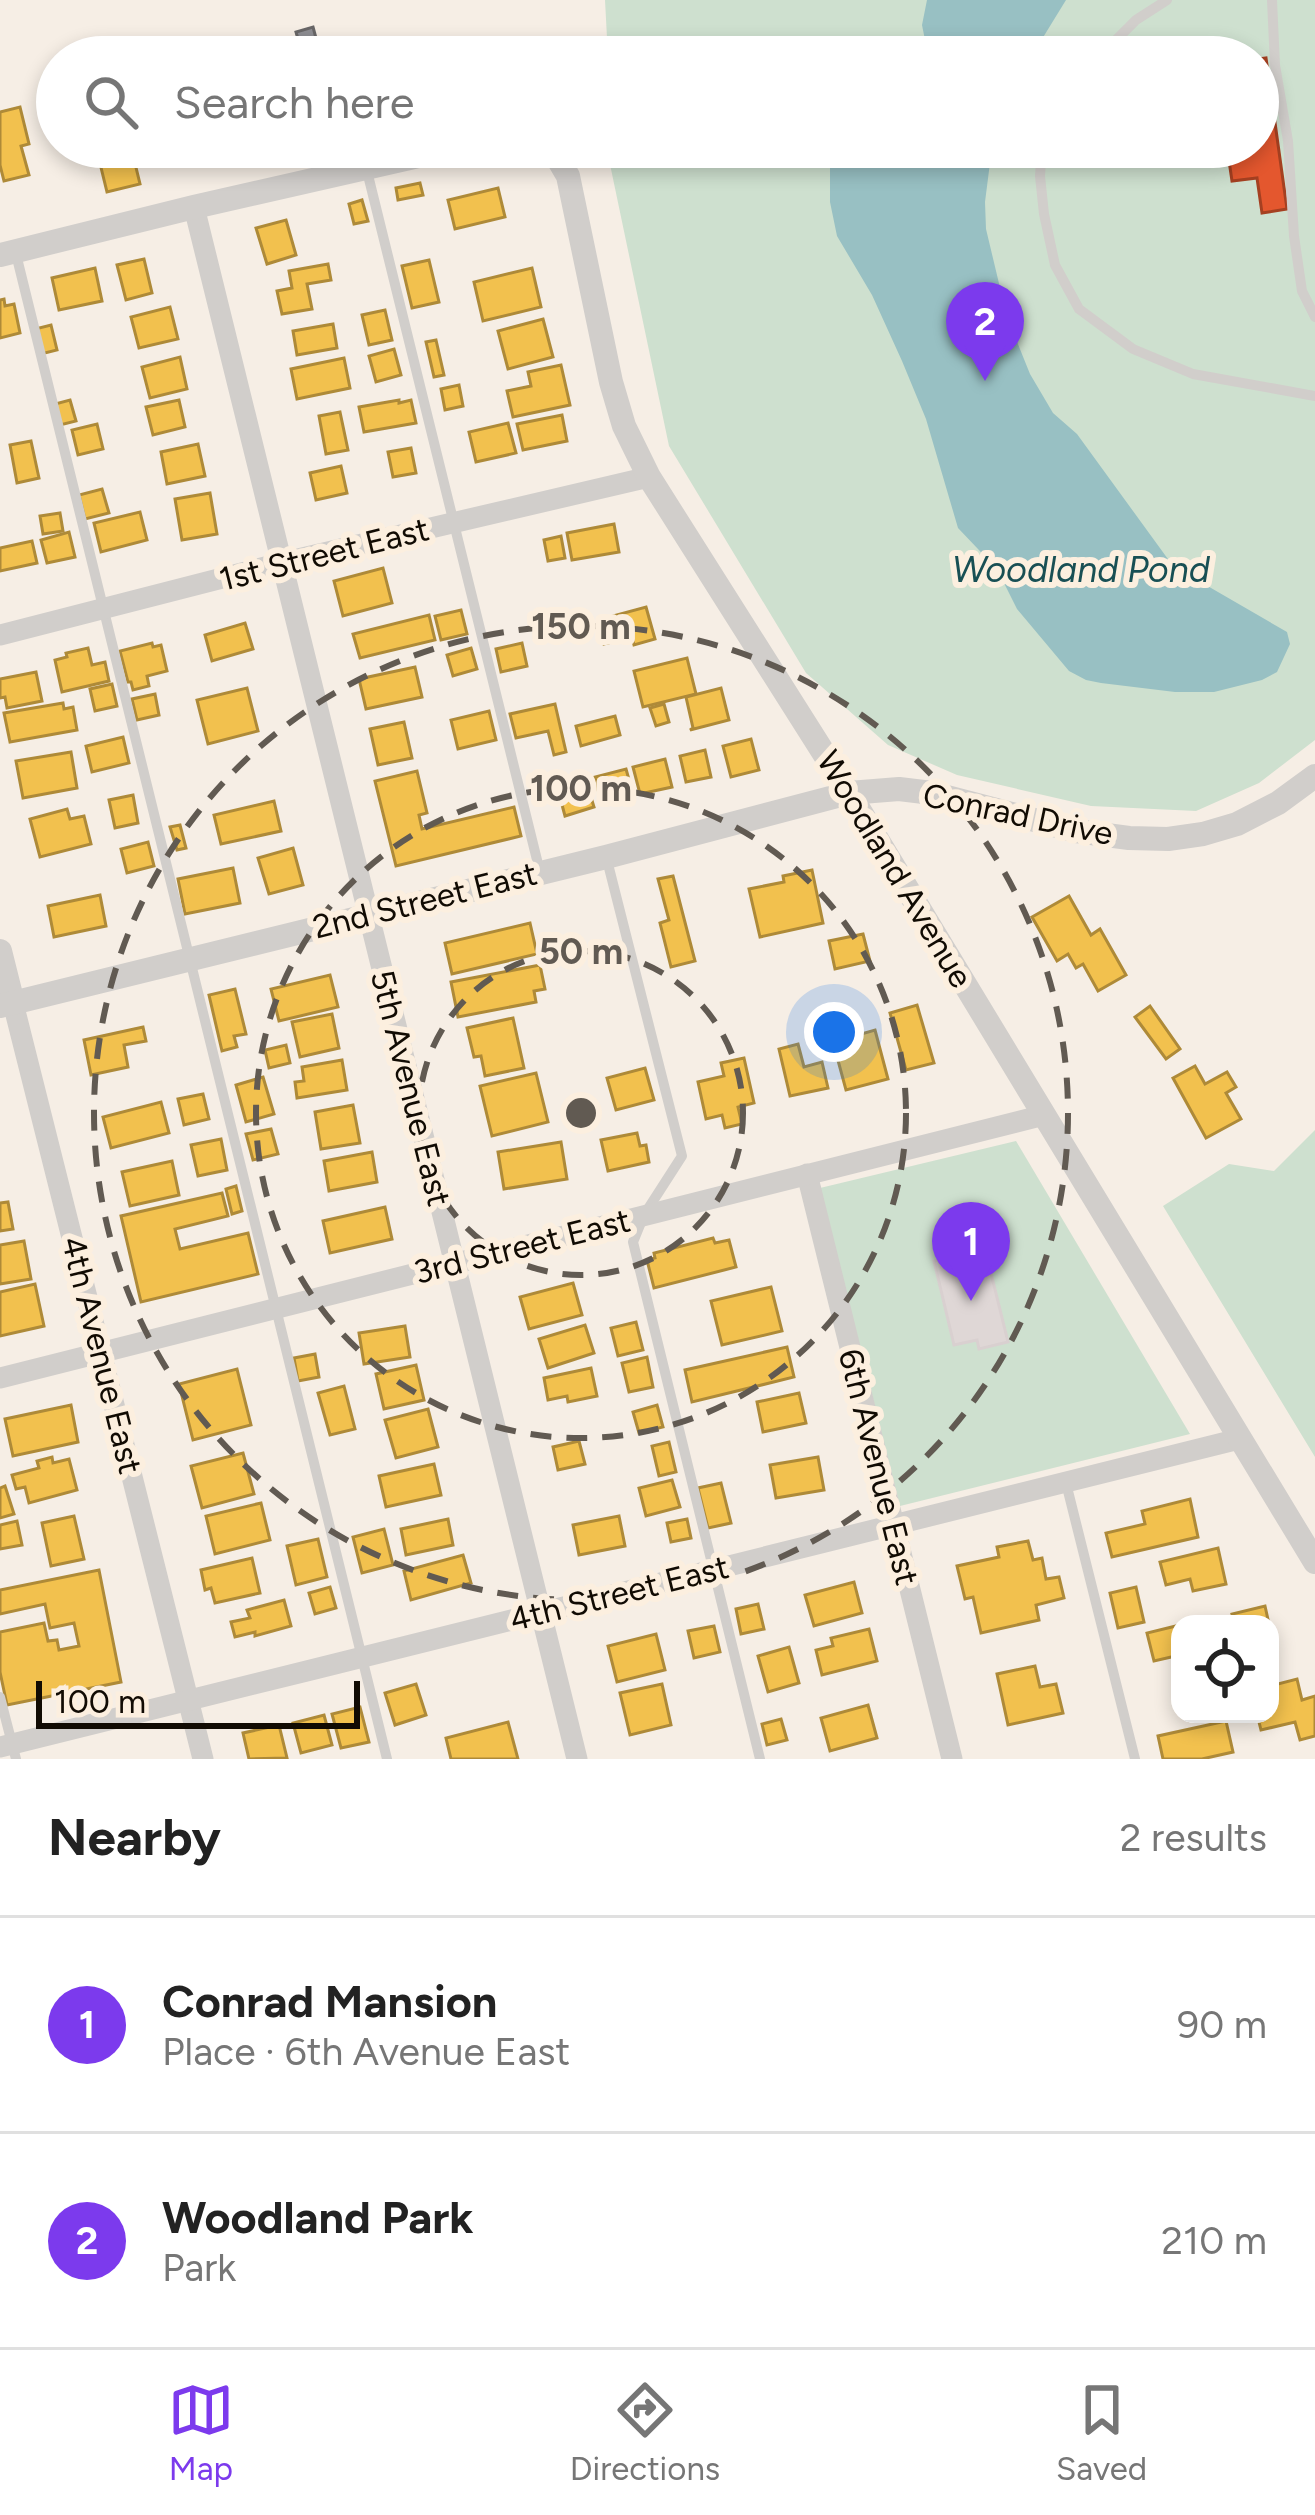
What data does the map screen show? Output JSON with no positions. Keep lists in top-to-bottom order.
{
  "streets": {
    "street": [
      "1st Street East",
      "Conrad Drive",
      "Woodland Avenue",
      "2nd Street East",
      "5th Avenue East",
      "3rd Street East",
      "4th Avenue East",
      "6th Avenue East",
      "4th Street East"
    ]
  },
  "crossings": [
    ["1st Street East", "Woodland Avenue"],
    ["1st Street East", "5th Avenue East"],
    ["Conrad Drive", "Woodland Avenue"],
    ["Conrad Drive", "2nd Street East"],
    ["Woodland Avenue", "2nd Street East"],
    ["Woodland Avenue", "3rd Street East"],
    ["Woodland Avenue", "4th Street East"],
    ["2nd Street East", "5th Avenue East"],
    ["2nd Street East", "4th Avenue East"],
    ["5th Avenue East", "3rd Street East"],
    ["5th Avenue East", "4th Street East"],
    ["3rd Street East", "4th Avenue East"],
    ["3rd Street East", "6th Avenue East"],
    ["4th Avenue East", "4th Street East"],
    ["6th Avenue East", "4th Street East"]
  ],
  "water": ["Woodland Pond"],
  "scale_bar": "100 m",
  "page": {
    "search": "Search here",
    "pins": ["2", "1"],
    "scale": "100 m",
    "heading": ["Nearby", "2 results"],
    "list": [
      {
        "mark": "1",
        "name": "Conrad Mansion",
        "note": "Place · 6th Avenue East",
        "value": "90 m"
      },
      {
        "mark": "2",
        "name": "Woodland Park",
        "note": "Park",
        "value": "210 m"
      }
    ],
    "nav": ["Map", "Directions", "Saved"]
  },
  "rings": ["150 m", "100 m", "50 m"]
}
